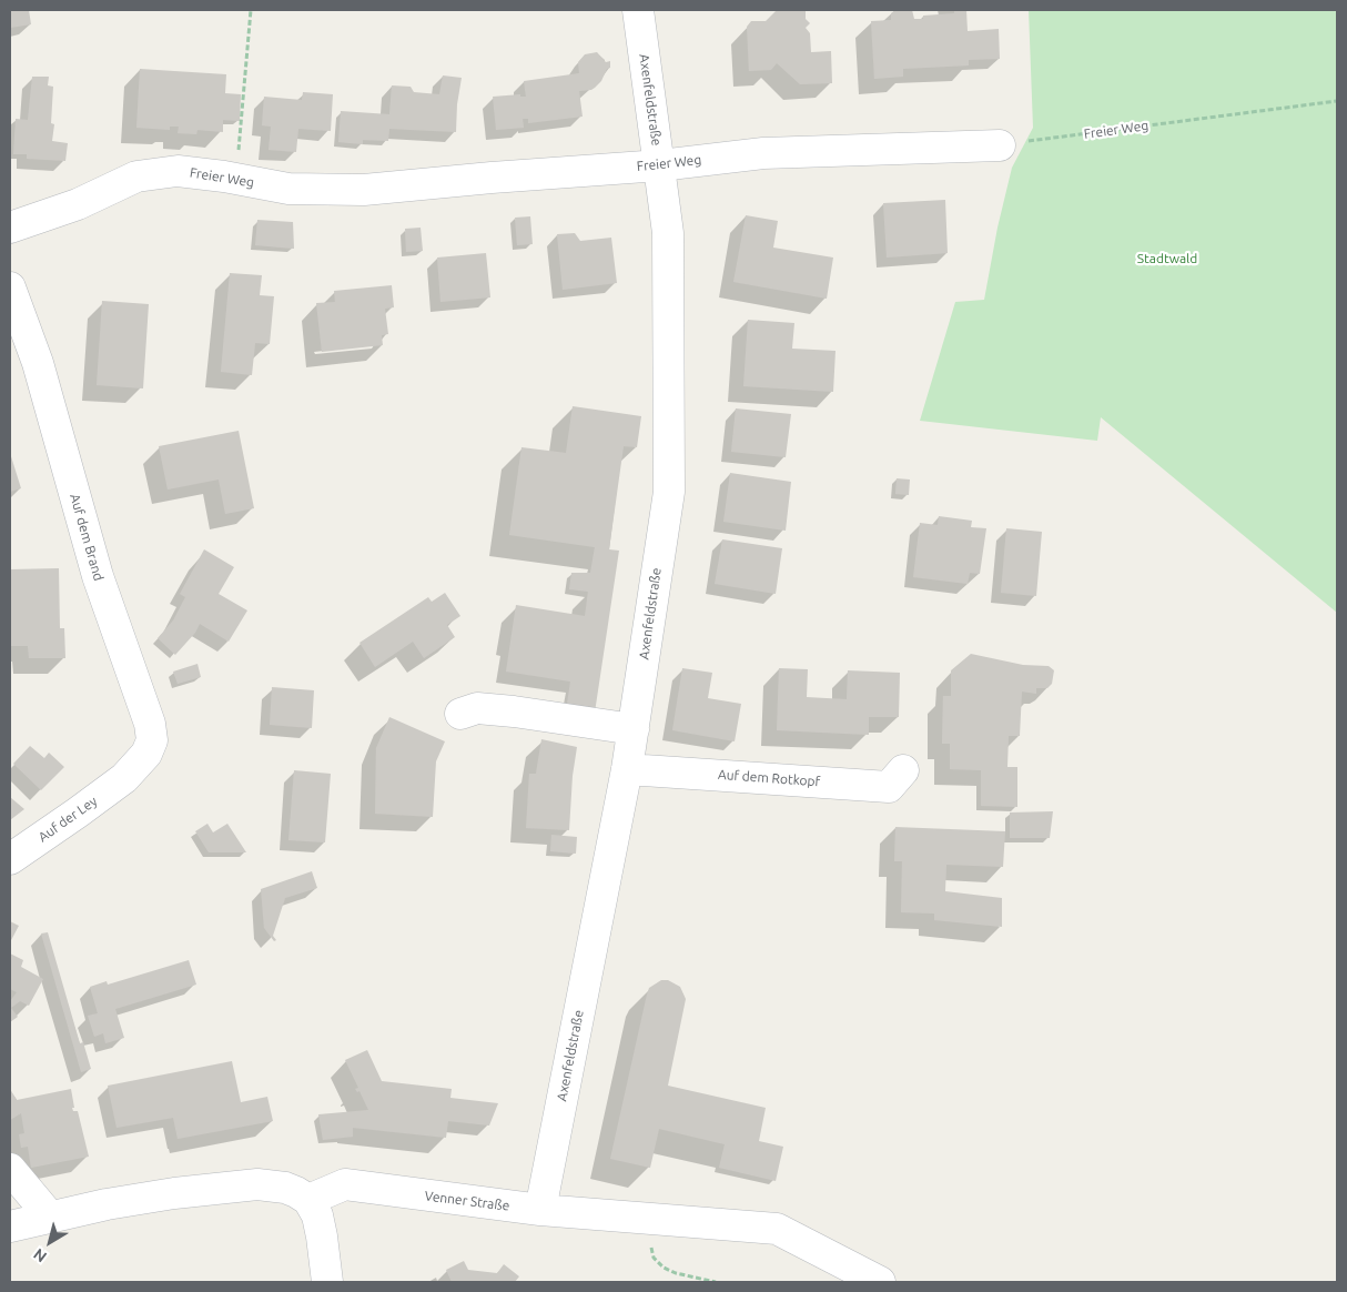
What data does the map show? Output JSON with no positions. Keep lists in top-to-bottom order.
{
  "streets": {
    "street": [
      "Axenfeldstraße",
      "Freier Weg",
      "Auf dem Brand",
      "Auf dem Rotkopf",
      "Auf der Ley",
      "Venner Straße"
    ]
  },
  "crossings": [
    ["Axenfeldstraße", "Freier Weg"],
    ["Axenfeldstraße", "Auf dem Rotkopf"],
    ["Axenfeldstraße", "Venner Straße"],
    ["Auf dem Brand", "Auf der Ley"]
  ],
  "parks": ["Stadtwald"],
  "north": "bottom left"
}
